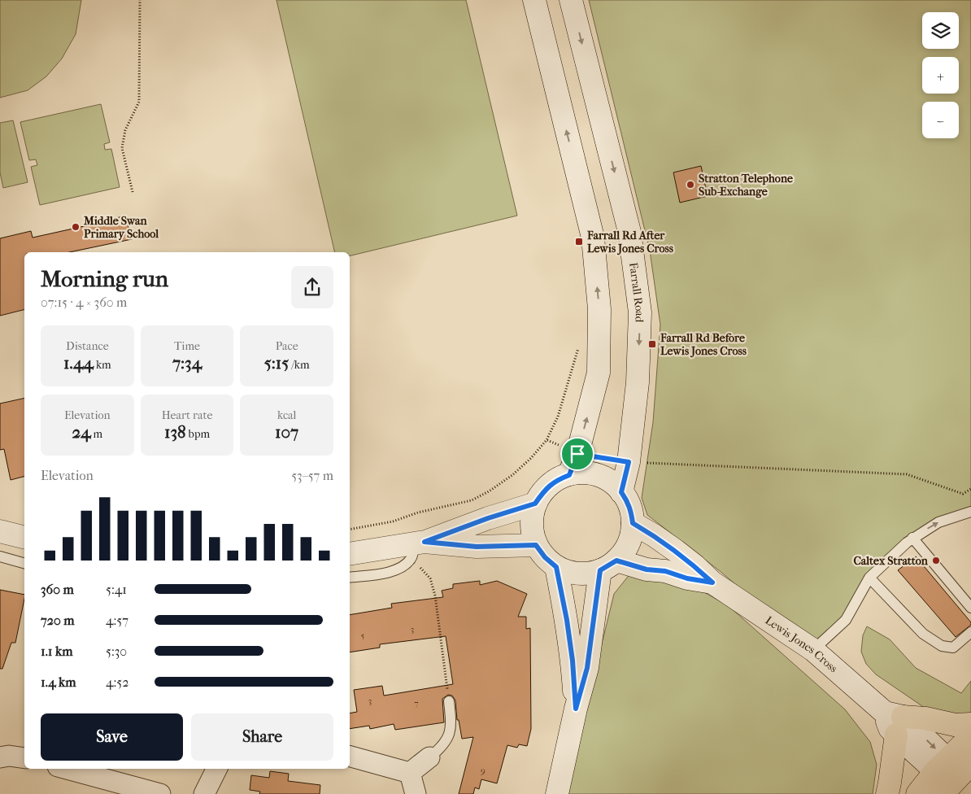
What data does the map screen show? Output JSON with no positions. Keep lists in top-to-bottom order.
{
  "streets": {
    "main road": ["Farrall Road", "Lewis Jones Cross"]
  },
  "crossings": [
    ["Farrall Road", "Lewis Jones Cross"]
  ],
  "places": {
    "other": ["Stratton Telephone Sub-Exchange", "Middle Swan Primary School", "Caltex Stratton"],
    "transit": ["Farrall Rd After Lewis Jones Cross", "Farrall Rd Before Lewis Jones Cross"]
  },
  "house_numbers": [
    "3",
    "5",
    "3",
    "7",
    "9"
  ],
  "page": {
    "map_buttons": ["+", "−"],
    "heading": ["Morning run", "07:15 · 4 × 360 m"],
    "stats": [
      ["Distance", "1.44 km"],
      ["Time", "7:34"],
      ["Pace", "5:15 /km"],
      ["Elevation", "24 m"],
      ["Heart rate", "138 bpm"],
      ["kcal", "107"]
    ],
    "chart": ["Elevation", "53–57 m"],
    "list": [
      {
        "name": "360 m",
        "note": "5:41"
      },
      {
        "name": "720 m",
        "note": "4:57"
      },
      {
        "name": "1.1 km",
        "note": "5:30"
      },
      {
        "name": "1.4 km",
        "note": "4:52"
      }
    ],
    "buttons": ["Save", "Share"]
  }
}
